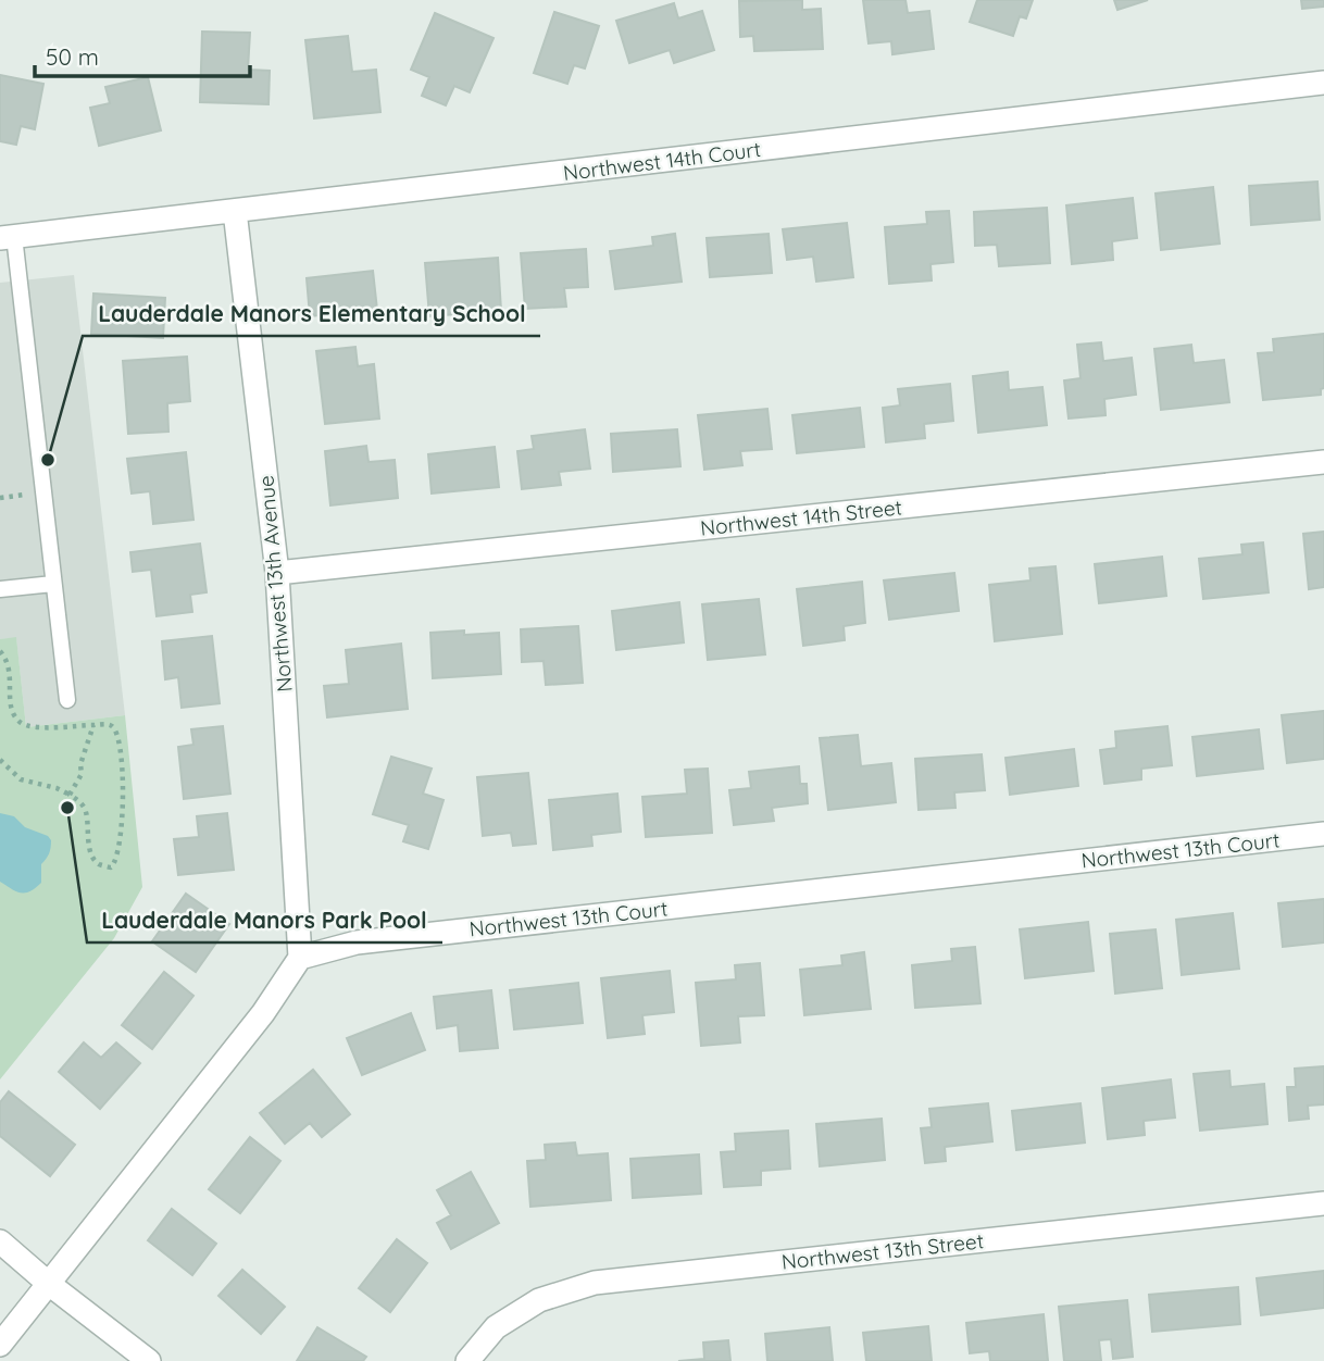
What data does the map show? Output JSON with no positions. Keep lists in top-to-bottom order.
{
  "streets": {
    "street": [
      "Northwest 14th Court",
      "Northwest 14th Street",
      "Northwest 13th Avenue",
      "Northwest 13th Court",
      "Northwest 13th Street"
    ]
  },
  "crossings": [
    ["Northwest 14th Court", "Northwest 13th Avenue"],
    ["Northwest 14th Street", "Northwest 13th Avenue"],
    ["Northwest 13th Avenue", "Northwest 13th Court"]
  ],
  "places": ["Lauderdale Manors Elementary School", "Lauderdale Manors Park Pool"],
  "scale_bar": "50 m"
}
